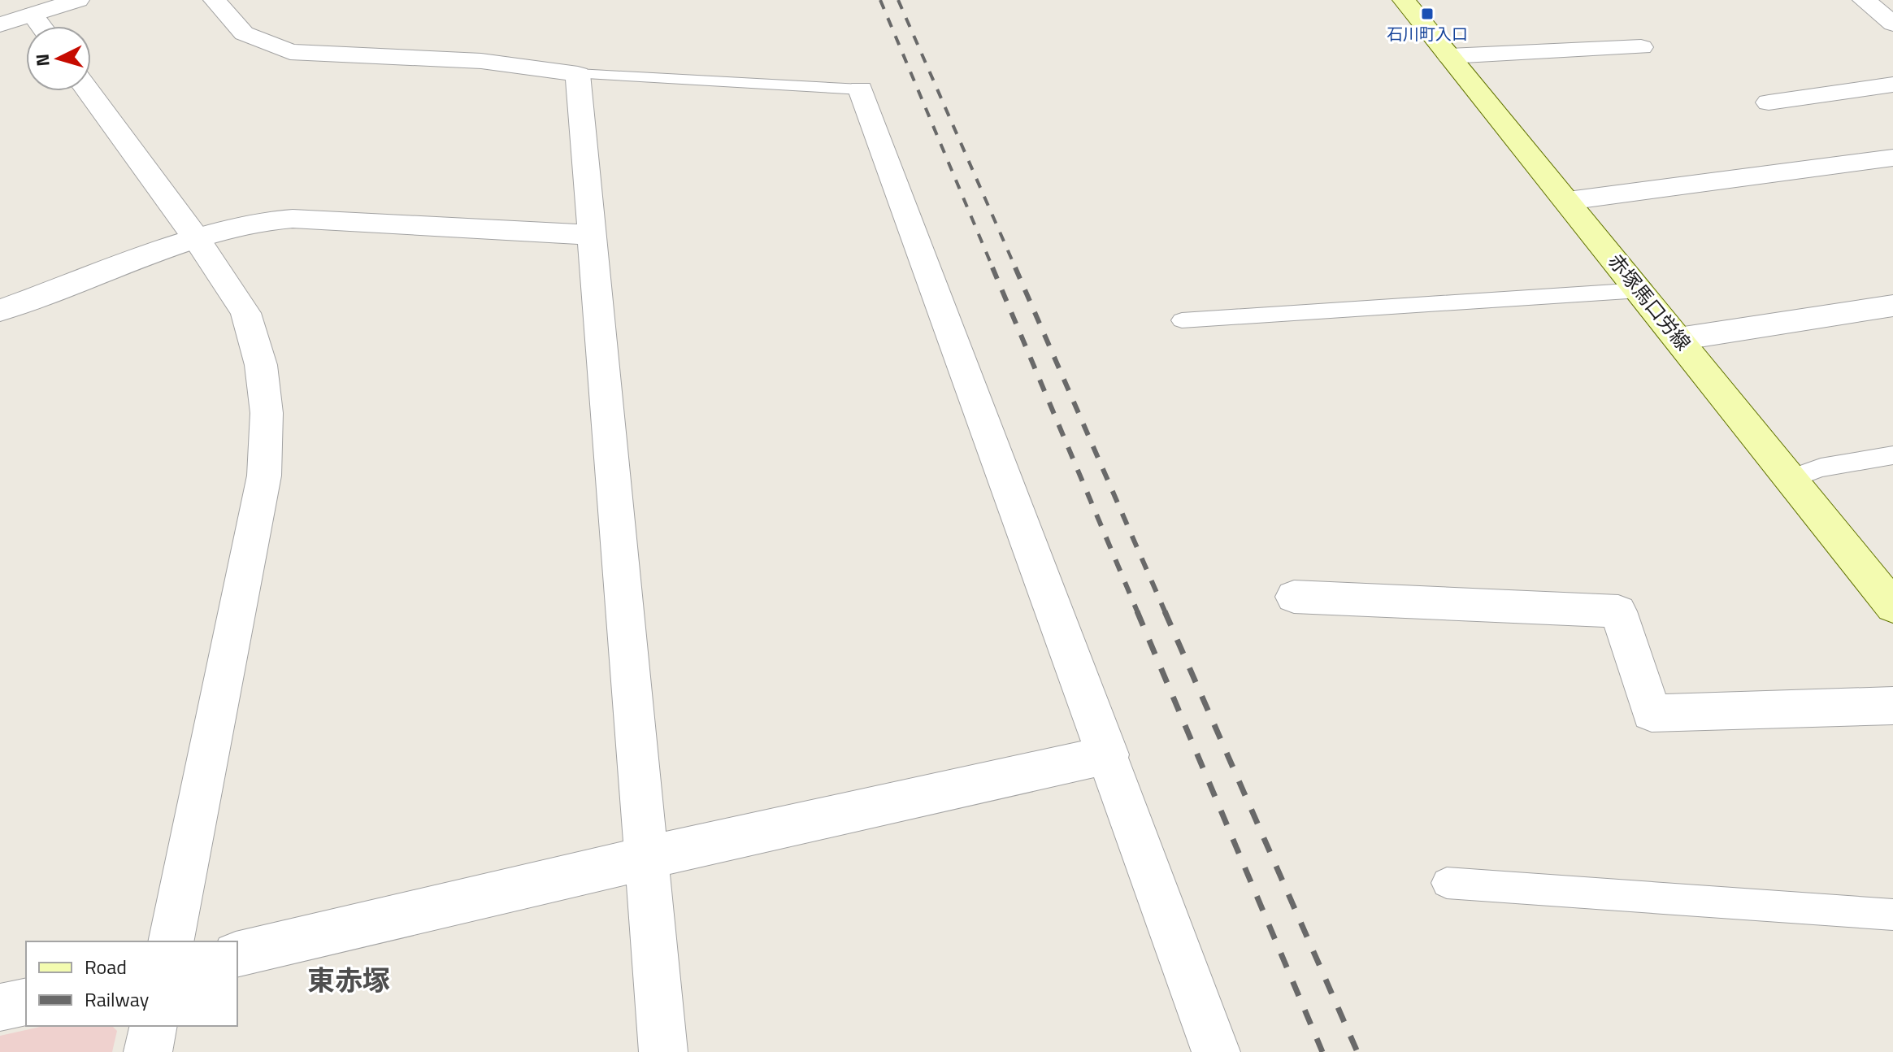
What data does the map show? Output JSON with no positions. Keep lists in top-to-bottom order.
{
  "streets": {
    "main road": ["赤塚馬口労線"]
  },
  "districts": ["東赤塚"],
  "places": {
    "transit": ["石川町入口"]
  },
  "legend": ["Road", "Railway"],
  "north": "left"
}
